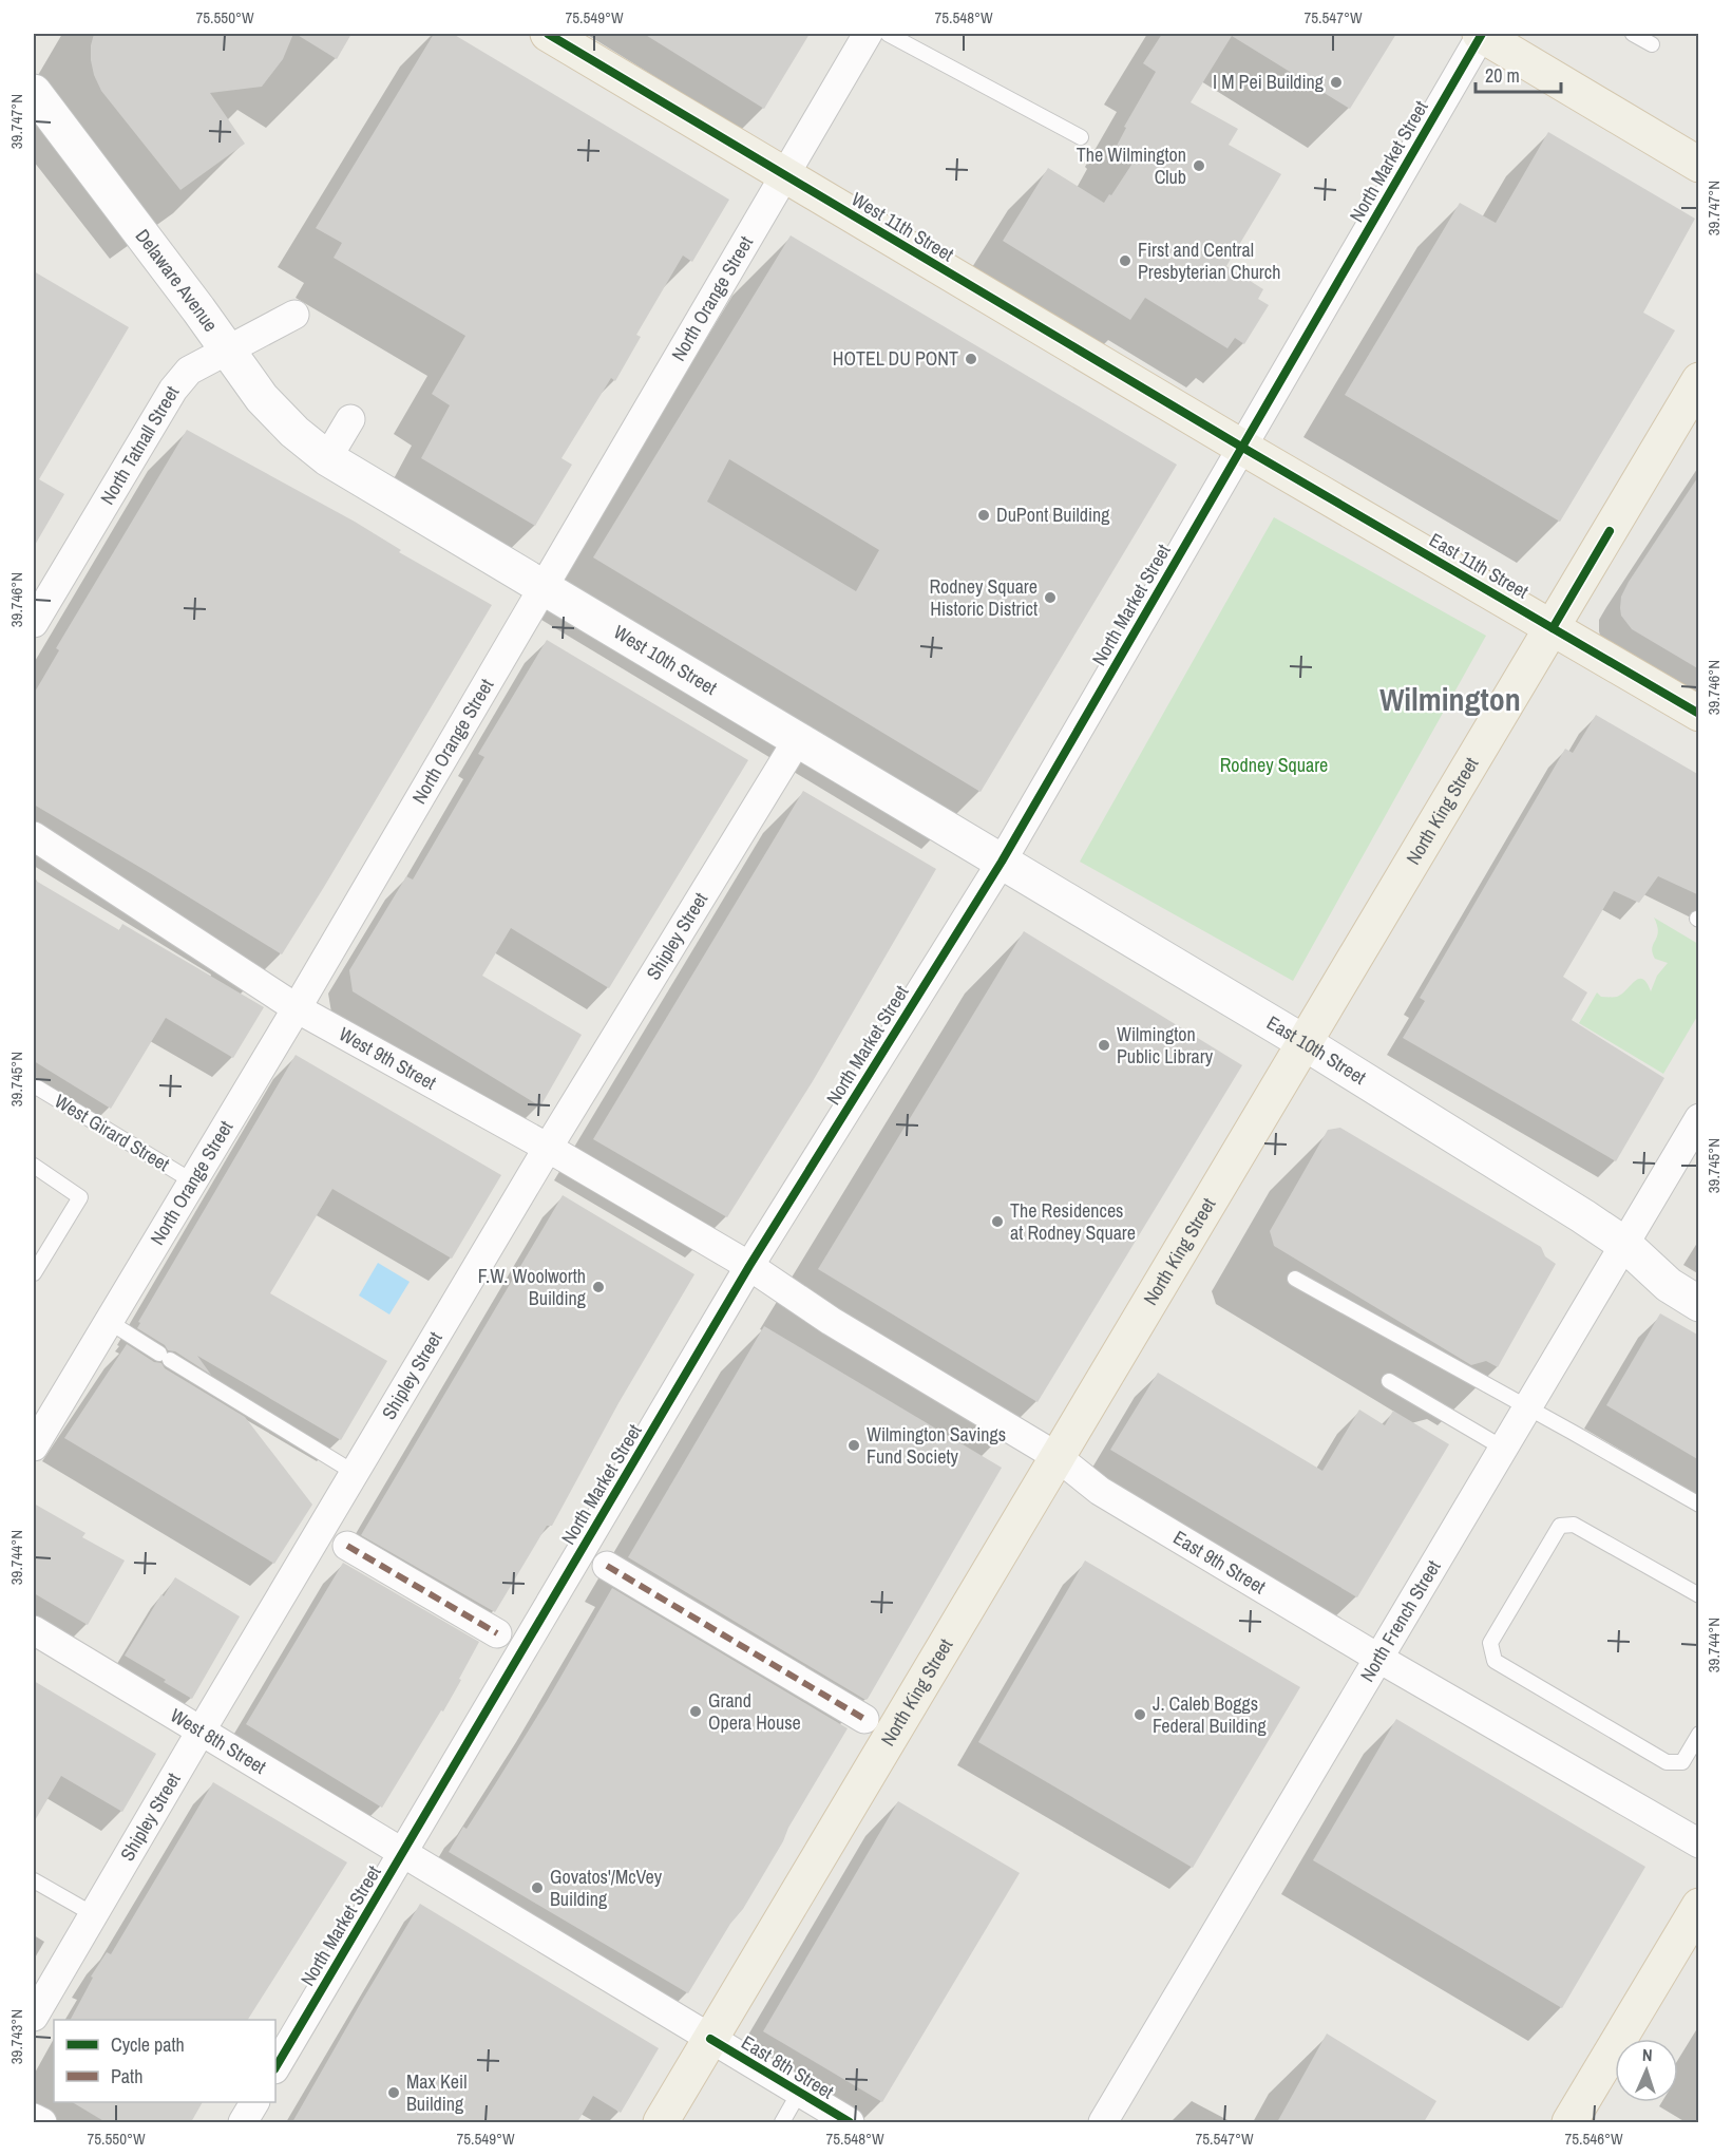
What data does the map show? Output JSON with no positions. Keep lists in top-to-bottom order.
{
  "streets": {
    "main road": [
      "West 11th Street",
      "Delaware Avenue",
      "East 11th Street",
      "West 10th Street",
      "North King Street",
      "East 10th Street"
    ],
    "street": [
      "North Market Street",
      "North Orange Street",
      "North Tatnall Street",
      "Shipley Street",
      "West 9th Street",
      "East 9th Street",
      "North French Street",
      "West 8th Street",
      "East 8th Street"
    ],
    "lane": ["West Girard Street"]
  },
  "crossings": [
    ["North Market Street", "West 11th Street"],
    ["North Market Street", "East 11th Street"],
    ["North Market Street", "West 10th Street"],
    ["North Market Street", "East 10th Street"],
    ["North Market Street", "West 9th Street"],
    ["North Market Street", "East 9th Street"],
    ["North Market Street", "West 8th Street"],
    ["North Market Street", "East 8th Street"],
    ["West 11th Street", "North Orange Street"],
    ["West 11th Street", "East 11th Street"],
    ["Delaware Avenue", "North Tatnall Street"],
    ["Delaware Avenue", "West 10th Street"],
    ["North Orange Street", "West 10th Street"],
    ["North Orange Street", "West 9th Street"],
    ["North Orange Street", "West Girard Street"],
    ["East 11th Street", "North King Street"],
    ["West 10th Street", "Shipley Street"],
    ["West 10th Street", "East 10th Street"],
    ["North King Street", "East 10th Street"],
    ["North King Street", "East 9th Street"],
    ["North King Street", "East 8th Street"],
    ["Shipley Street", "West 9th Street"],
    ["Shipley Street", "West 8th Street"],
    ["East 10th Street", "North French Street"],
    ["West 9th Street", "East 9th Street"],
    ["East 9th Street", "North French Street"],
    ["West 8th Street", "East 8th Street"]
  ],
  "districts": ["Wilmington"],
  "parks": ["Rodney Square"],
  "places": [
    "I M Pei Building",
    "The Wilmington Club",
    "First and Central Presbyterian Church",
    "HOTEL DU PONT",
    "DuPont Building",
    "Rodney Square Historic District",
    "Wilmington Public Library",
    "The Residences at Rodney Square",
    "F.W. Woolworth Building",
    "Wilmington Savings Fund Society",
    "Grand Opera House",
    "J. Caleb Boggs Federal Building",
    "Govatos'/McVey Building",
    "Max Keil Building"
  ],
  "legend": ["Cycle path", "Path"],
  "scale_bar": "20 m",
  "north": "top",
  "coordinates": [
    "75.550°W",
    "75.549°W",
    "75.548°W",
    "75.547°W",
    "39.747°N",
    "39.746°N",
    "39.745°N",
    "39.744°N",
    "39.743°N",
    "75.546°W"
  ]
}
